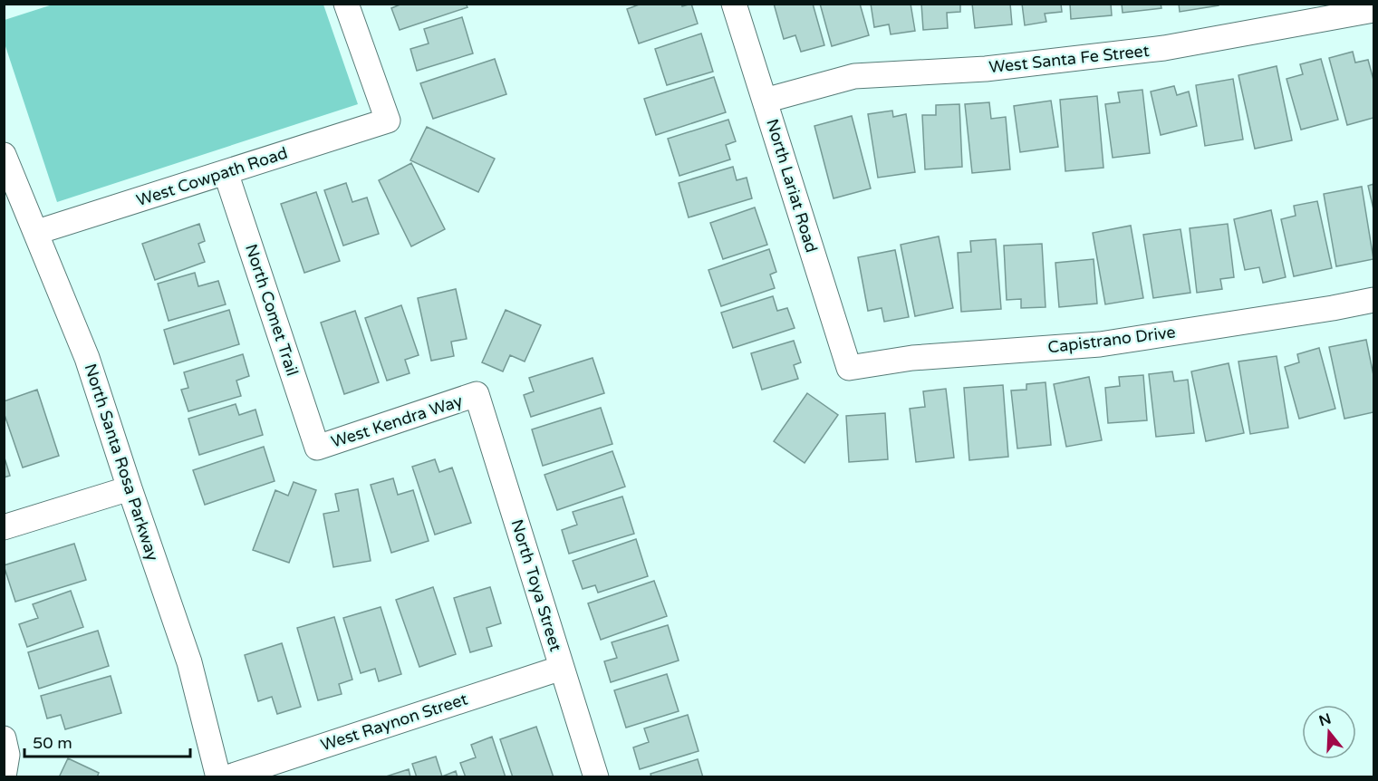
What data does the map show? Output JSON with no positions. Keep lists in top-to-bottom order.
{
  "streets": {
    "street": [
      "West Santa Fe Street",
      "West Cowpath Road",
      "North Lariat Road",
      "North Comet Trail",
      "Capistrano Drive",
      "West Kendra Way",
      "North Santa Rosa Parkway",
      "North Toya Street",
      "West Raynon Street"
    ]
  },
  "crossings": [
    ["West Santa Fe Street", "North Lariat Road"],
    ["West Cowpath Road", "North Comet Trail"],
    ["West Cowpath Road", "North Santa Rosa Parkway"],
    ["North Lariat Road", "Capistrano Drive"],
    ["North Comet Trail", "West Kendra Way"],
    ["West Kendra Way", "North Toya Street"],
    ["North Toya Street", "West Raynon Street"]
  ],
  "scale_bar": "50 m",
  "north": "top"
}
